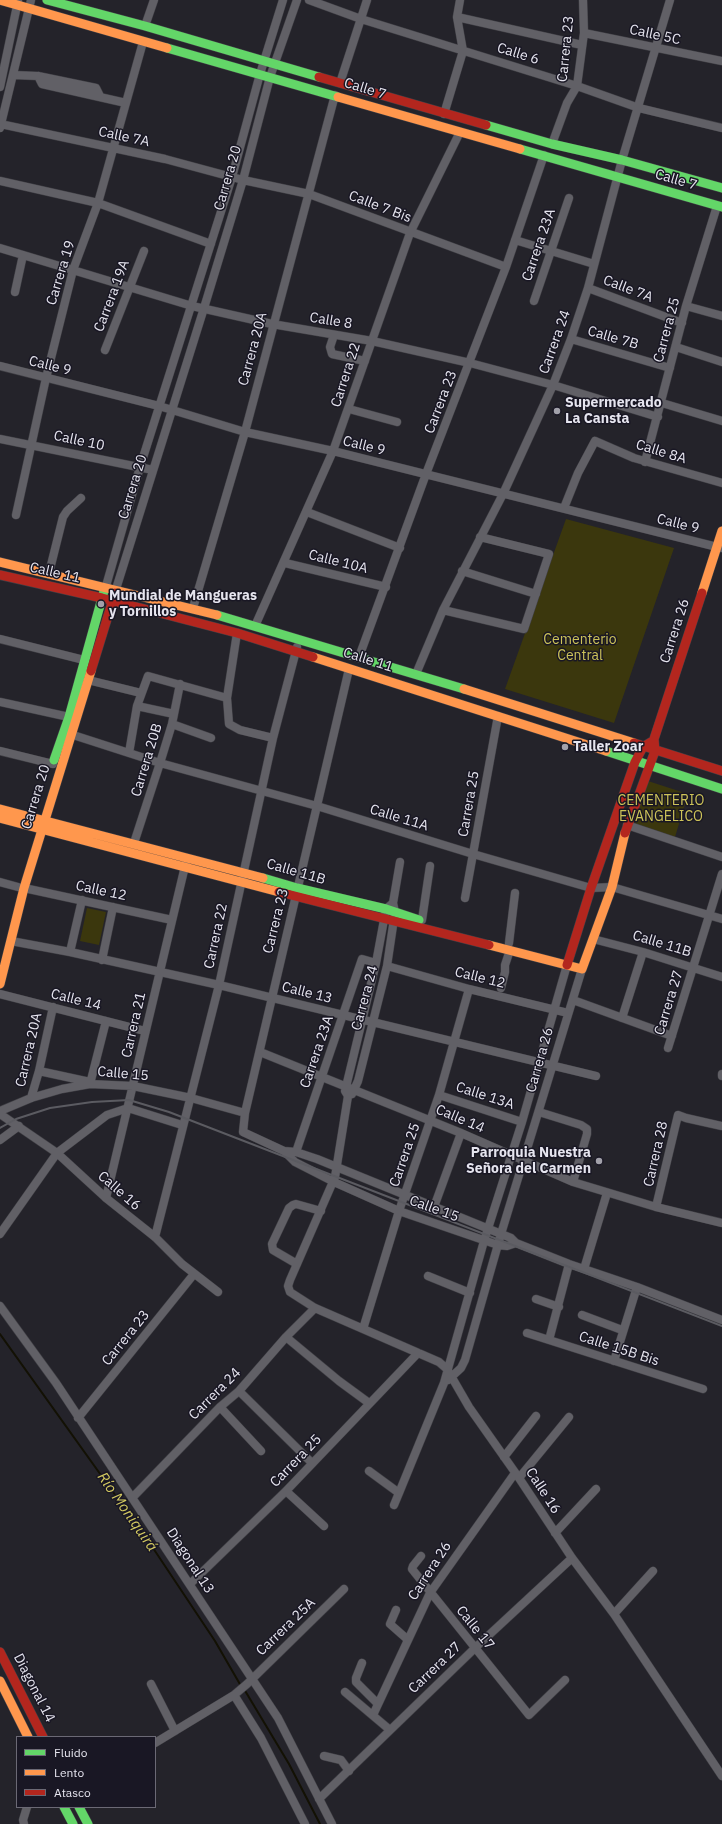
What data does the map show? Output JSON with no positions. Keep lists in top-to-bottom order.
{
  "streets": {
    "main road": [
      "Calle 7",
      "Carrera 20",
      "Calle 11",
      "Carrera 26",
      "Calle 11B",
      "Diagonal 14"
    ],
    "street": [
      "Calle 5C",
      "Carrera 23",
      "Calle 6",
      "Calle 7A",
      "Calle 7 Bis",
      "Carrera 23A",
      "Carrera 19",
      "Carrera 19A",
      "Calle 8",
      "Carrera 25",
      "Calle 7B",
      "Carrera 24",
      "Carrera 20A",
      "Calle 9",
      "Carrera 22",
      "Calle 10",
      "Calle 8A",
      "Calle 10A",
      "Carrera 20B",
      "Calle 11A",
      "Calle 12",
      "Calle 13",
      "Calle 14",
      "Carrera 27",
      "Carrera 21",
      "Calle 15",
      "Calle 13A",
      "Carrera 28",
      "Calle 16",
      "Calle 15B Bis",
      "Diagonal 13",
      "Carrera 25A",
      "Calle 17"
    ]
  },
  "crossings": [
    ["Calle 5C", "Carrera 23"],
    ["Calle 5C", "Carrera 24"],
    ["Carrera 23", "Calle 6"],
    ["Carrera 23", "Calle 7"],
    ["Carrera 23", "Calle 7 Bis"],
    ["Carrera 23", "Calle 8"],
    ["Carrera 23", "Calle 9"],
    ["Carrera 23", "Calle 10A"],
    ["Carrera 23", "Calle 11"],
    ["Carrera 23", "Calle 11A"],
    ["Carrera 23", "Calle 11B"],
    ["Carrera 23", "Calle 13"],
    ["Carrera 23", "Calle 14"],
    ["Carrera 23", "Calle 15"],
    ["Carrera 23", "Calle 16"],
    ["Carrera 23", "Diagonal 13"],
    ["Calle 6", "Carrera 24"],
    ["Calle 7", "Carrera 20"],
    ["Calle 7", "Carrera 19"],
    ["Calle 7", "Carrera 25"],
    ["Calle 7", "Carrera 24"],
    ["Calle 7", "Carrera 20A"],
    ["Calle 7", "Carrera 22"],
    ["Calle 7A", "Carrera 20"],
    ["Calle 7A", "Calle 7 Bis"],
    ["Calle 7A", "Carrera 19"],
    ["Calle 7A", "Carrera 25"],
    ["Calle 7A", "Carrera 24"],
    ["Carrera 20", "Calle 7 Bis"],
    ["Carrera 20", "Calle 8"],
    ["Carrera 20", "Calle 9"],
    ["Carrera 20", "Calle 10"],
    ["Carrera 20", "Calle 11"],
    ["Carrera 20", "Calle 11A"],
    ["Carrera 20", "Calle 11B"],
    ["Carrera 20", "Calle 12"],
    ["Carrera 20", "Calle 13"],
    ["Calle 7 Bis", "Carrera 20A"],
    ["Calle 7 Bis", "Carrera 22"],
    ["Carrera 23A", "Carrera 24"],
    ["Carrera 23A", "Calle 13"],
    ["Carrera 23A", "Calle 14"],
    ["Carrera 23A", "Calle 15"],
    ["Carrera 19", "Calle 8"],
    ["Carrera 19", "Calle 9"],
    ["Carrera 19", "Calle 10"],
    ["Carrera 19A", "Calle 8"],
    ["Calle 8", "Carrera 25"],
    ["Calle 8", "Carrera 24"],
    ["Calle 8", "Carrera 20A"],
    ["Calle 8", "Carrera 22"],
    ["Carrera 25", "Calle 7B"],
    ["Carrera 25", "Calle 8A"],
    ["Carrera 25", "Calle 11"],
    ["Carrera 25", "Calle 11A"],
    ["Carrera 25", "Calle 12"],
    ["Carrera 25", "Calle 13"],
    ["Carrera 25", "Calle 14"],
    ["Carrera 25", "Calle 15"],
    ["Carrera 25", "Calle 13A"],
    ["Carrera 25", "Calle 16"],
    ["Carrera 25", "Diagonal 13"],
    ["Calle 7B", "Carrera 24"],
    ["Carrera 24", "Calle 9"],
    ["Carrera 24", "Calle 11"],
    ["Carrera 24", "Calle 11B"],
    ["Carrera 24", "Calle 12"],
    ["Carrera 24", "Calle 13"],
    ["Carrera 24", "Calle 14"],
    ["Carrera 24", "Calle 15"],
    ["Carrera 24", "Calle 16"],
    ["Carrera 24", "Diagonal 13"],
    ["Carrera 20A", "Calle 9"],
    ["Carrera 20A", "Calle 11"],
    ["Carrera 20A", "Calle 14"],
    ["Carrera 20A", "Calle 15"],
    ["Calle 9", "Carrera 22"],
    ["Calle 9", "Calle 8A"],
    ["Calle 9", "Carrera 26"],
    ["Carrera 22", "Calle 10A"],
    ["Carrera 22", "Calle 11"],
    ["Carrera 22", "Calle 11A"],
    ["Carrera 22", "Calle 11B"],
    ["Carrera 22", "Calle 13"],
    ["Carrera 22", "Calle 15"],
    ["Carrera 22", "Calle 16"],
    ["Calle 11", "Carrera 26"],
    ["Carrera 26", "Calle 11A"],
    ["Carrera 26", "Calle 11B"],
    ["Carrera 26", "Calle 12"],
    ["Carrera 26", "Calle 13"],
    ["Carrera 26", "Calle 14"],
    ["Carrera 26", "Calle 15"],
    ["Carrera 26", "Calle 13A"],
    ["Carrera 26", "Calle 16"],
    ["Carrera 26", "Calle 17"],
    ["Carrera 20B", "Calle 11A"],
    ["Carrera 20B", "Calle 11B"],
    ["Calle 11A", "Carrera 27"],
    ["Calle 11B", "Carrera 27"],
    ["Calle 11B", "Carrera 21"],
    ["Calle 12", "Carrera 21"],
    ["Calle 13", "Carrera 21"],
    ["Calle 14", "Carrera 21"],
    ["Calle 14", "Carrera 28"],
    ["Carrera 27", "Calle 16"],
    ["Carrera 27", "Diagonal 13"],
    ["Carrera 27", "Calle 17"],
    ["Carrera 21", "Calle 15"],
    ["Carrera 21", "Calle 16"],
    ["Calle 15", "Calle 16"],
    ["Diagonal 13", "Carrera 25A"]
  ],
  "water": ["Río Moniquirá"],
  "parks": ["Cementerio Central", "CEMENTERIO EVANGELICO"],
  "places": [
    "Supermercado La Cansta",
    "Mundial de Mangueras y Tornillos",
    "Taller Zoar",
    "Parroquia Nuestra Señora del Carmen"
  ],
  "legend": ["Fluido", "Lento", "Atasco"]
}
